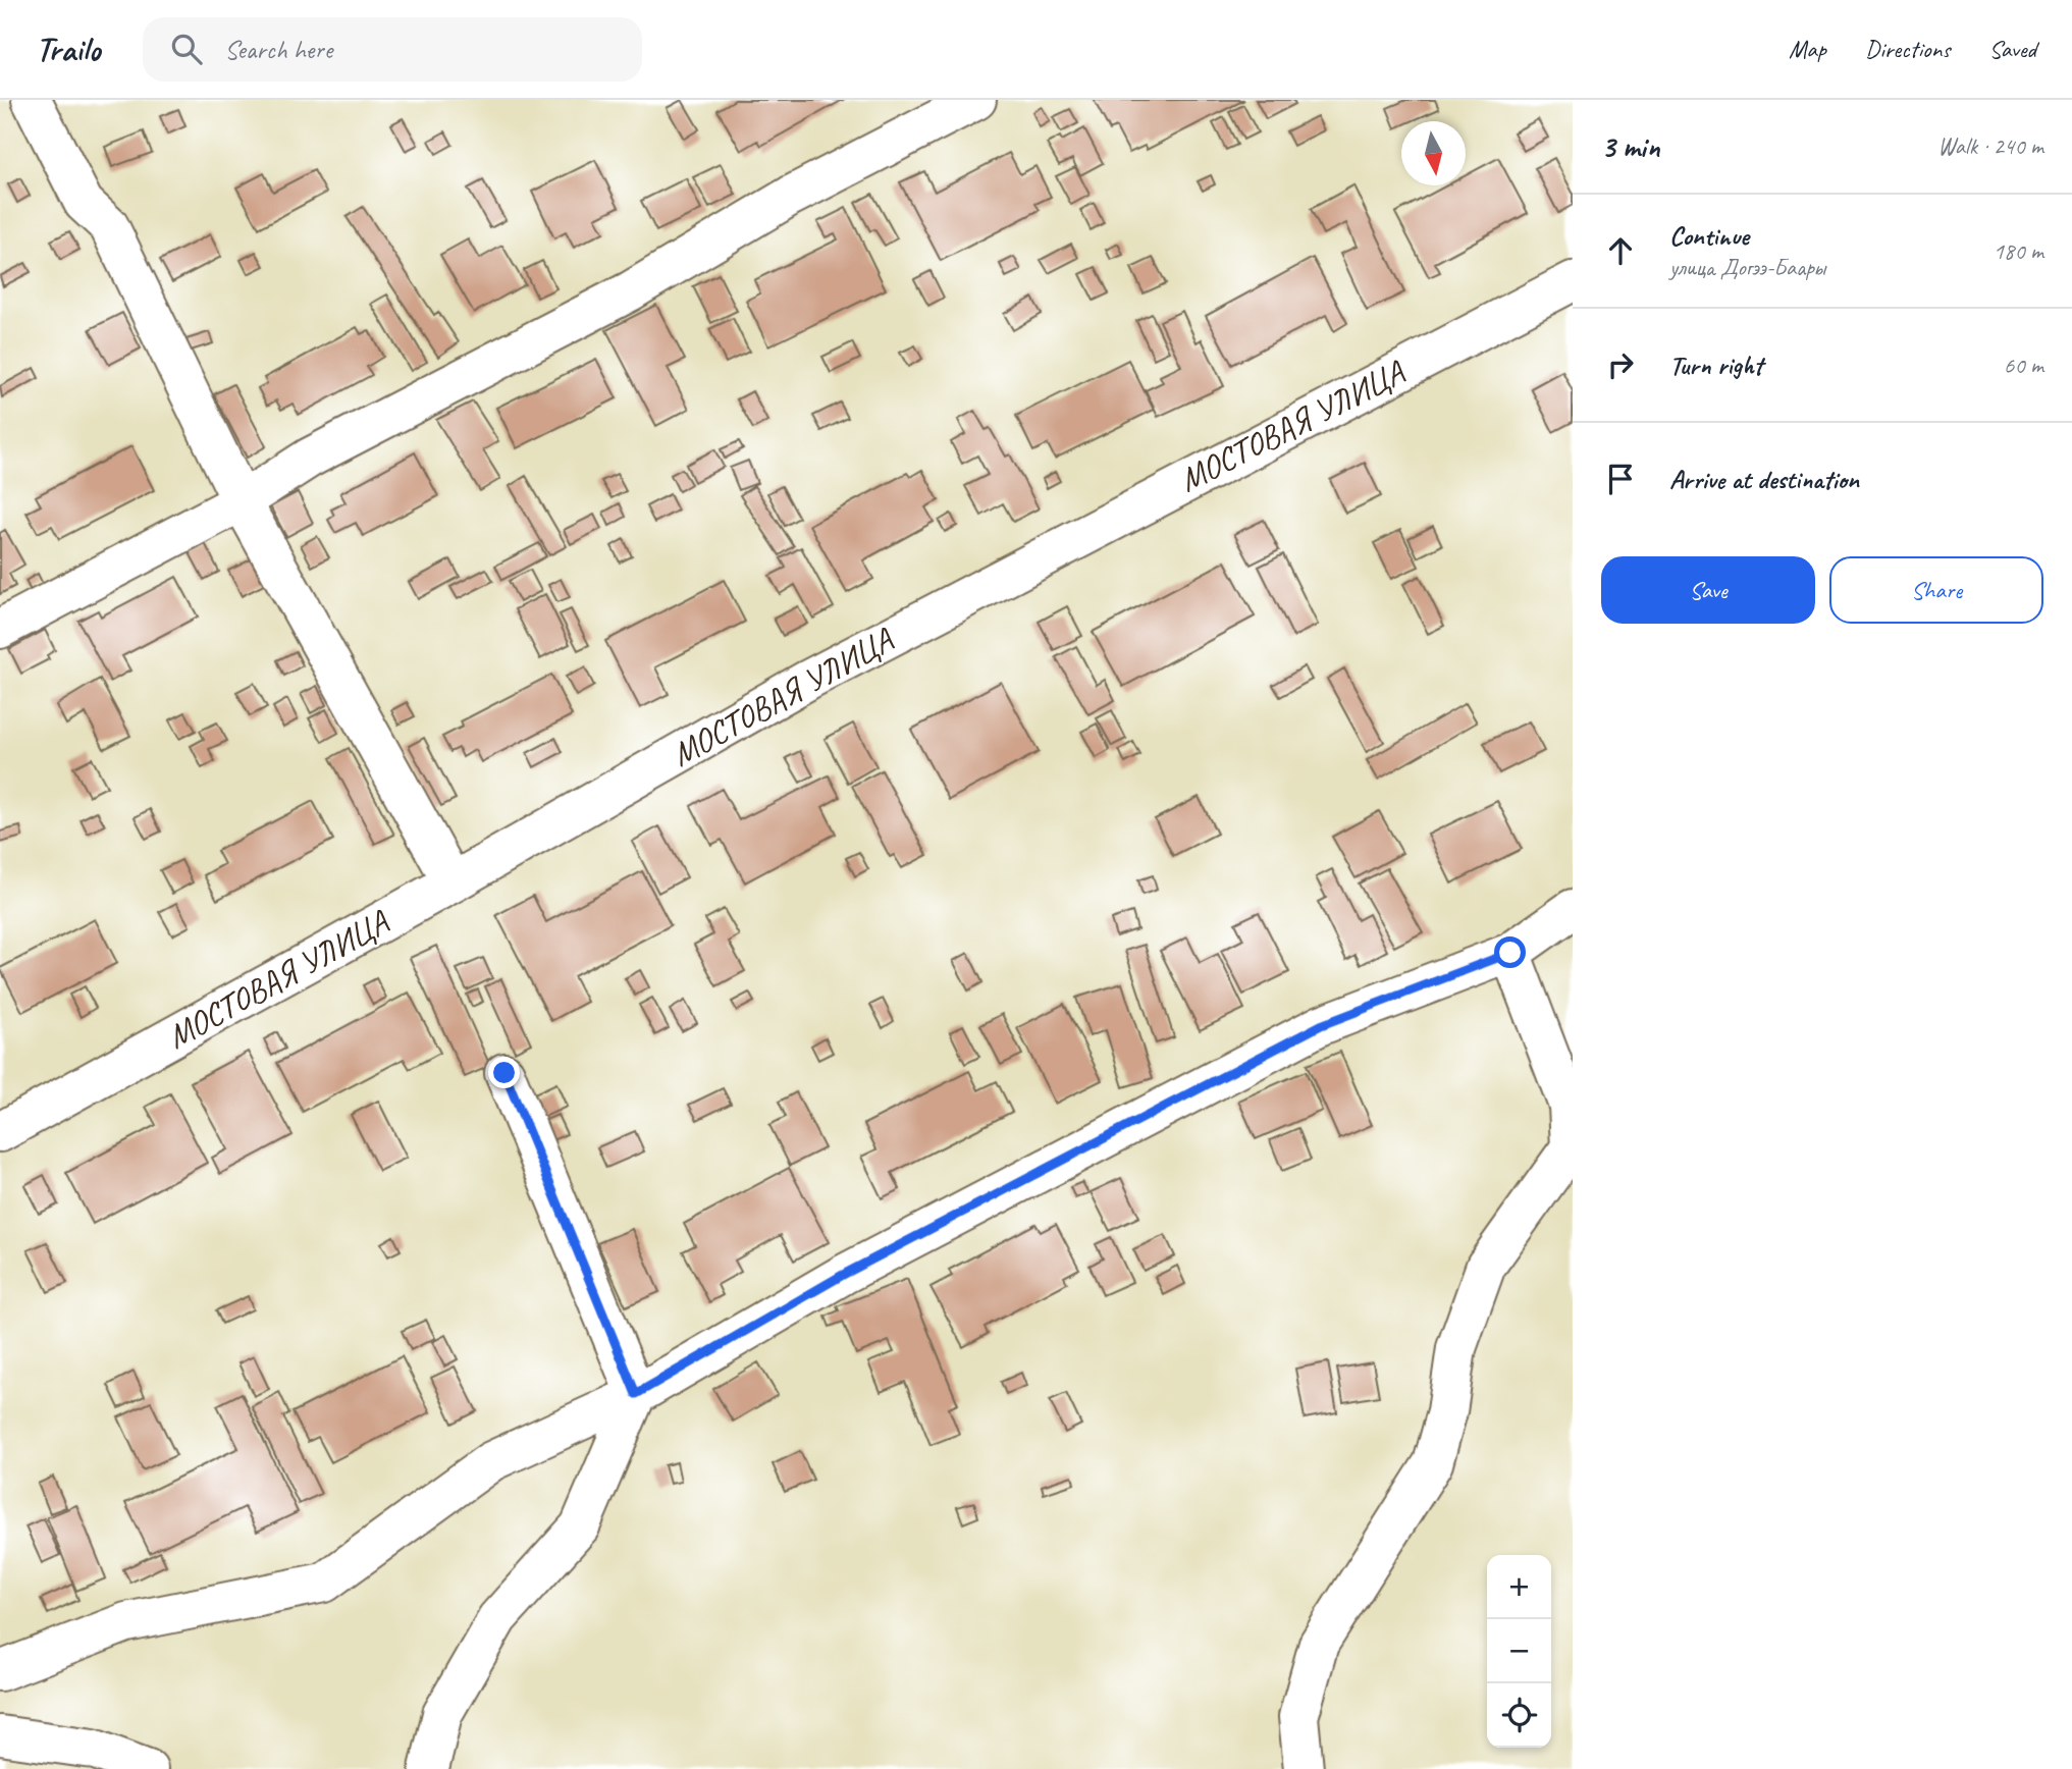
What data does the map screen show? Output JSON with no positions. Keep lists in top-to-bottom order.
{
  "streets": {
    "street": ["МОСТОВАЯ УЛИЦА"]
  },
  "north": "bottom",
  "page": {
    "header": "Trailo",
    "search": "Search here",
    "nav": ["Map", "Directions", "Saved"],
    "heading": ["3 min", "Walk · 240 m"],
    "list": [
      ["Continue", "улица Догээ-Баары", "180 m"],
      ["Turn right", "60 m"],
      "Arrive at destination"
    ],
    "buttons": ["Save", "Share"],
    "map_buttons": ["+", "−"]
  }
}
